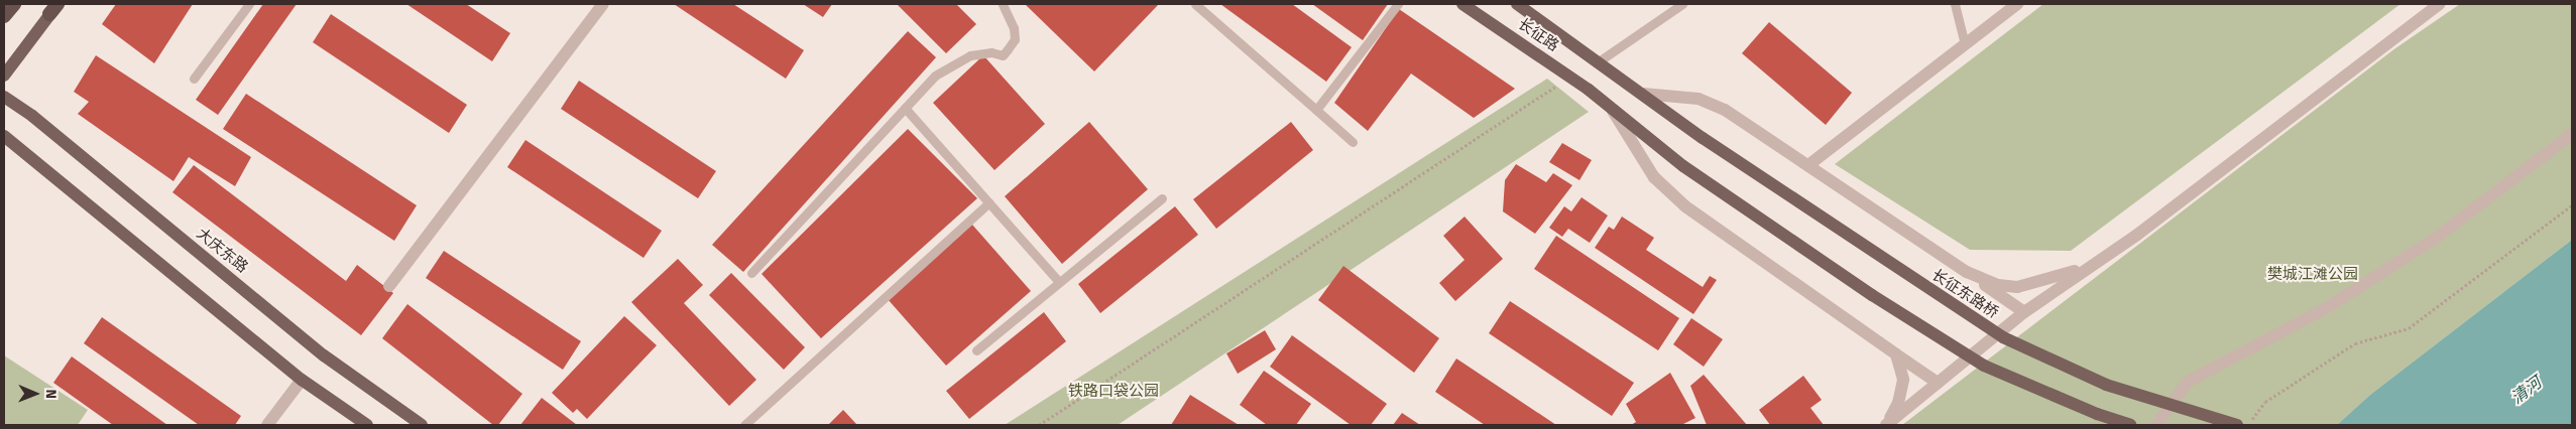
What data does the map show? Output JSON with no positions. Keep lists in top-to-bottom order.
{
  "streets": {
    "main road": ["长征路", "大庆东路", "长征东路桥"]
  },
  "crossings": [
    ["长征路", "长征东路桥"]
  ],
  "water": ["清河"],
  "parks": ["樊城江滩公园", "铁路口袋公园"],
  "north": "right"
}
